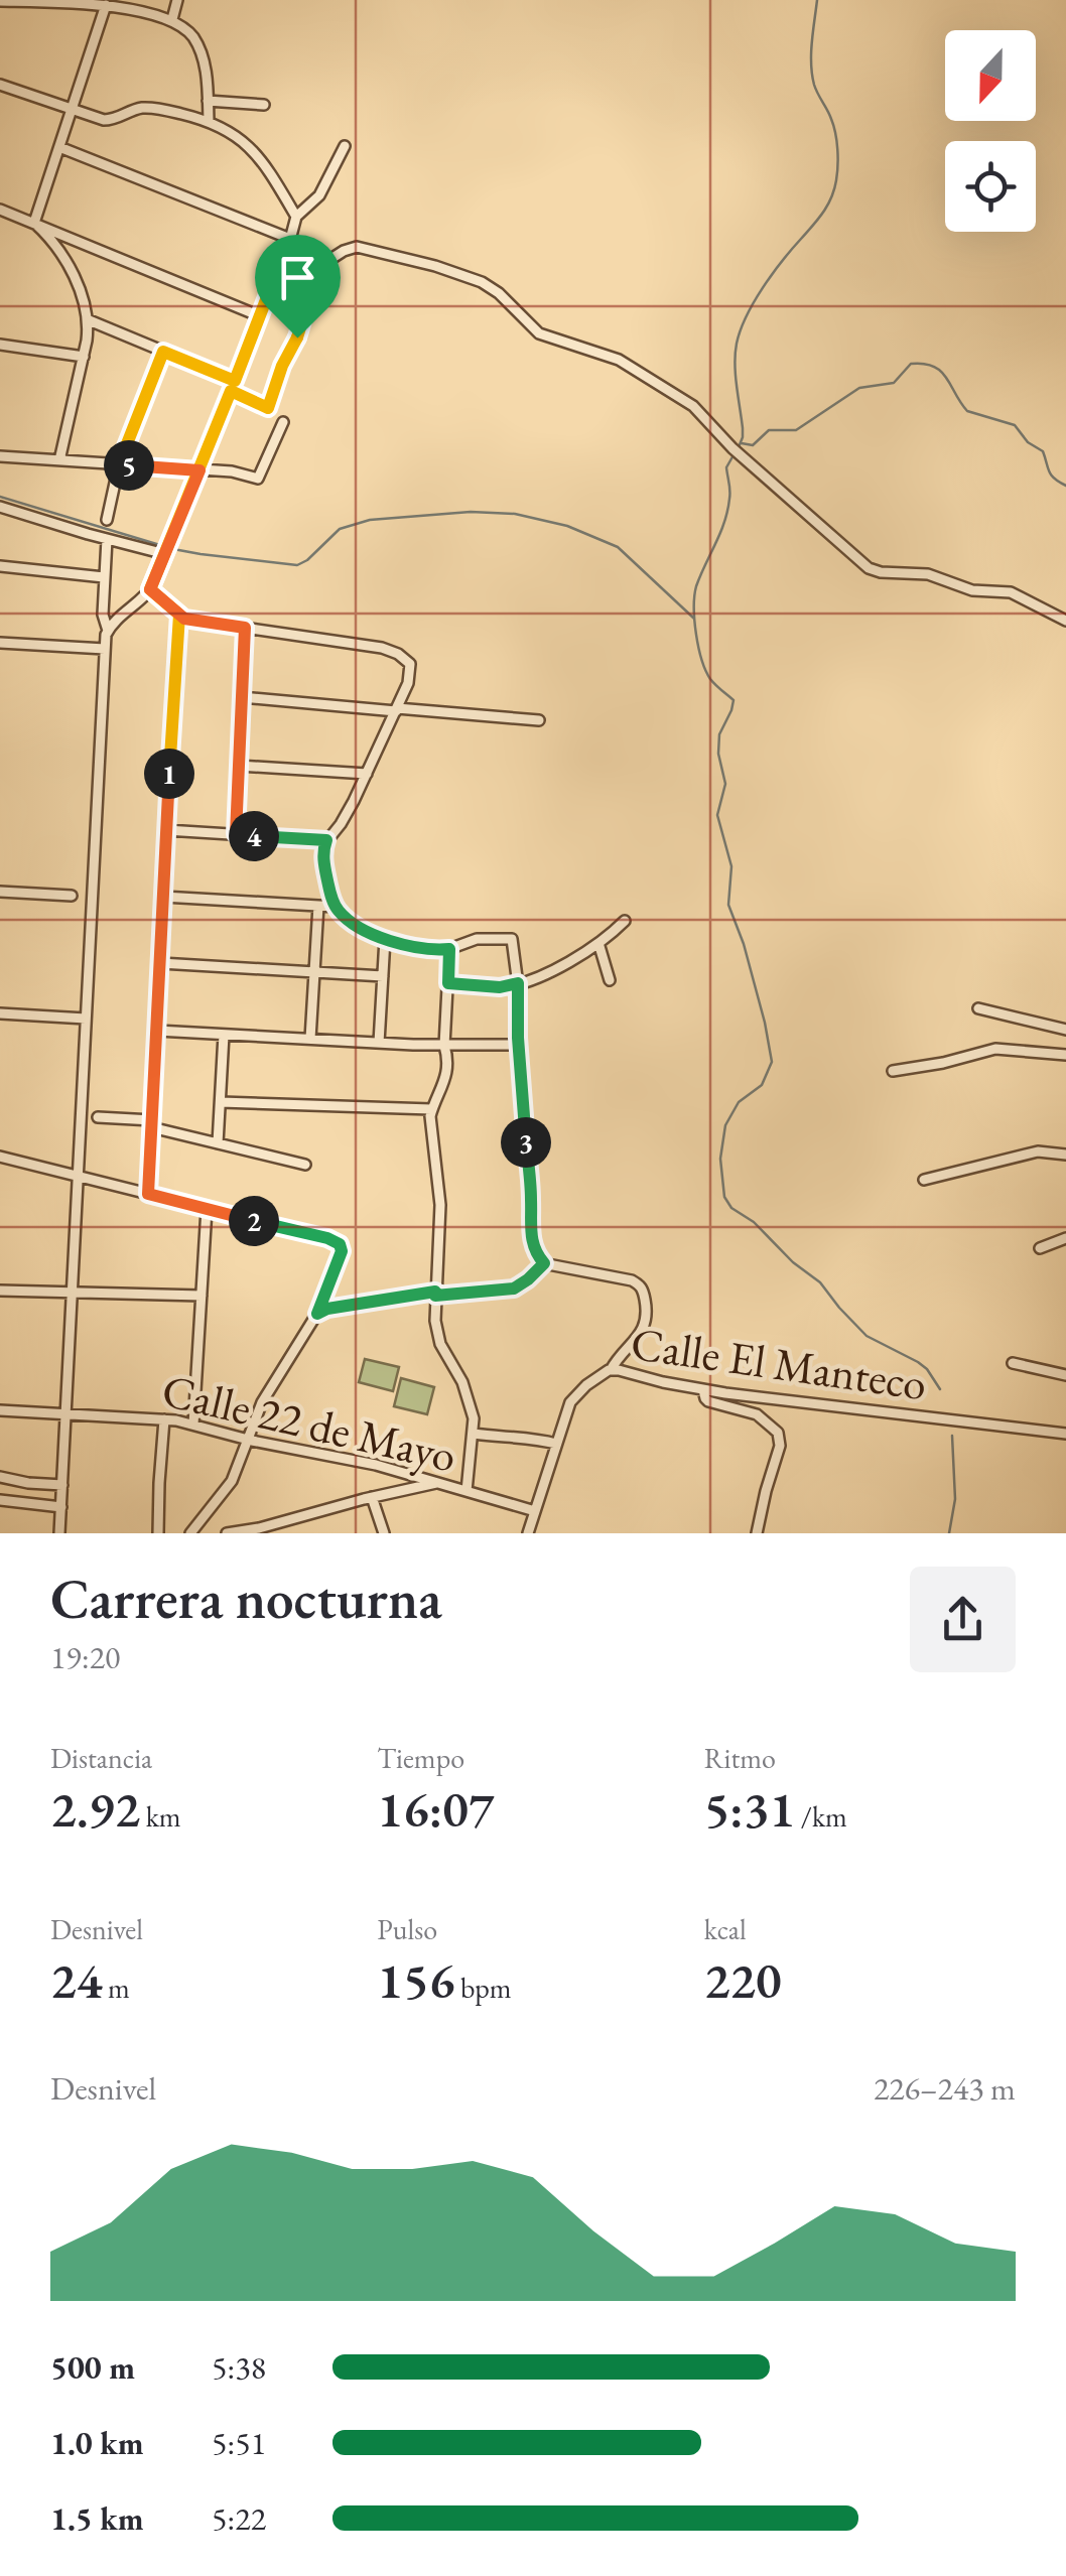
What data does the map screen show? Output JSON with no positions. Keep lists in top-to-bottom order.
{
  "streets": {
    "street": ["Calle El Manteco", "Calle 22 de Mayo"]
  },
  "crossings": [
    ["Calle El Manteco", "Calle 22 de Mayo"]
  ],
  "north": "bottom",
  "page": {
    "pins": [
      "5",
      "1",
      "4",
      "3",
      "2"
    ],
    "heading": ["Carrera nocturna", "19:20"],
    "stats": [
      ["Distancia", "2.92 km"],
      ["Tiempo", "16:07"],
      ["Ritmo", "5:31 /km"],
      ["Desnivel", "24 m"],
      ["Pulso", "156 bpm"],
      ["kcal", "220"]
    ],
    "chart": ["Desnivel", "226–243 m"],
    "list": [
      {
        "name": "500 m",
        "note": "5:38"
      },
      {
        "name": "1.0 km",
        "note": "5:51"
      },
      {
        "name": "1.5 km",
        "note": "5:22"
      }
    ]
  }
}
